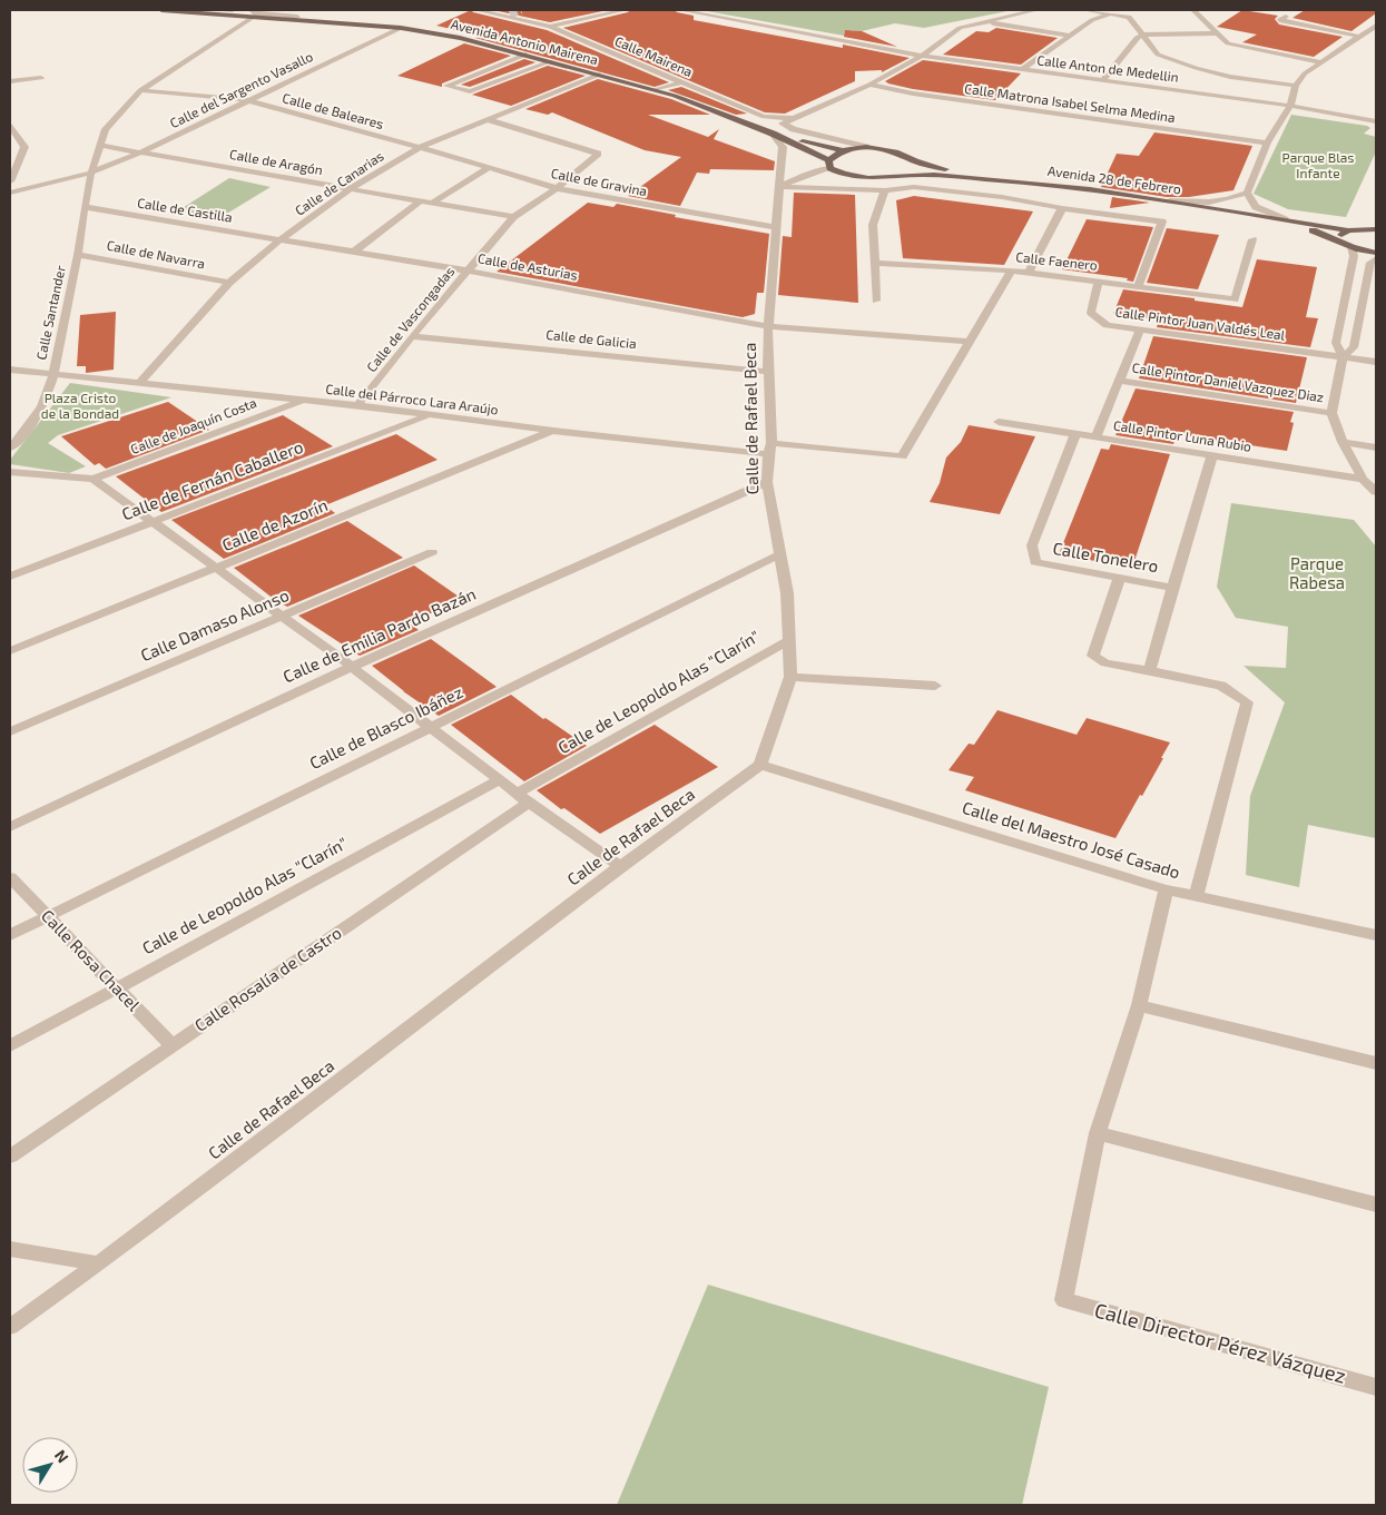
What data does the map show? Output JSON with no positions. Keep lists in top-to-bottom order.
{
  "streets": {
    "main road": ["Avenida Antonio Mairena", "Avenida 28 de Febrero"],
    "street": [
      "Calle Mairena",
      "Calle Anton de Medellin",
      "Calle del Sargento Vasallo",
      "Calle Matrona Isabel Selma Medina",
      "Calle de Baleares",
      "Calle de Aragón",
      "Calle de Gravina",
      "Calle de Canarias",
      "Calle de Castilla",
      "Calle de Navarra",
      "Calle Faenero",
      "Calle de Asturias",
      "Calle Santander",
      "Calle de Vascongadas",
      "Calle Pintor Juan Valdés Leal",
      "Calle de Galicia",
      "Calle Pintor Daniel Vazquez Diaz",
      "Calle del Párroco Lara Araújo",
      "Calle de Rafael Beca",
      "Calle de Joaquín Costa",
      "Calle Pintor Luna Rubio",
      "Calle de Fernán Caballero",
      "Calle de Azorín",
      "Calle Tonelero",
      "Calle Damaso Alonso",
      "Calle de Emilia Pardo Bazán",
      "Calle de Leopoldo Alas \"Clarín\"",
      "Calle de Blasco Ibáñez",
      "Calle del Maestro José Casado",
      "Calle Rosa Chacel",
      "Calle Rosalía de Castro",
      "Calle Director Pérez Vázquez"
    ]
  },
  "crossings": [
    ["Avenida Antonio Mairena", "Calle del Sargento Vasallo"],
    ["Avenida Antonio Mairena", "Calle de Canarias"],
    ["Avenida Antonio Mairena", "Calle Santander"],
    ["Avenida Antonio Mairena", "Calle de Rafael Beca"],
    ["Calle del Sargento Vasallo", "Calle de Baleares"],
    ["Calle del Sargento Vasallo", "Calle de Aragón"],
    ["Calle del Sargento Vasallo", "Calle Santander"],
    ["Calle de Baleares", "Calle de Gravina"],
    ["Calle de Baleares", "Calle de Canarias"],
    ["Calle de Baleares", "Calle Santander"],
    ["Calle de Aragón", "Calle de Canarias"],
    ["Calle de Aragón", "Calle Santander"],
    ["Calle de Aragón", "Calle de Vascongadas"],
    ["Calle de Gravina", "Calle de Canarias"],
    ["Calle de Gravina", "Calle de Vascongadas"],
    ["Calle de Gravina", "Calle de Rafael Beca"],
    ["Calle de Canarias", "Calle de Castilla"],
    ["Calle de Canarias", "Calle de Navarra"],
    ["Calle de Canarias", "Calle de Asturias"],
    ["Calle de Canarias", "Calle de Vascongadas"],
    ["Calle de Canarias", "Calle del Párroco Lara Araújo"],
    ["Calle de Castilla", "Calle de Asturias"],
    ["Calle de Castilla", "Calle Santander"],
    ["Calle de Navarra", "Calle Santander"],
    ["Calle Faenero", "Calle Pintor Juan Valdés Leal"],
    ["Calle de Asturias", "Calle de Vascongadas"],
    ["Calle de Asturias", "Calle del Párroco Lara Araújo"],
    ["Calle de Asturias", "Calle de Rafael Beca"],
    ["Calle Santander", "Calle del Párroco Lara Araújo"],
    ["Calle de Vascongadas", "Calle de Galicia"],
    ["Calle de Vascongadas", "Calle del Párroco Lara Araújo"],
    ["Calle de Galicia", "Calle de Rafael Beca"],
    ["Calle del Párroco Lara Araújo", "Calle de Rafael Beca"],
    ["Calle del Párroco Lara Araújo", "Calle de Joaquín Costa"],
    ["Calle del Párroco Lara Araújo", "Calle de Fernán Caballero"],
    ["Calle del Párroco Lara Araújo", "Calle de Azorín"],
    ["Calle de Rafael Beca", "Calle de Emilia Pardo Bazán"],
    ["Calle de Rafael Beca", "Calle de Leopoldo Alas \"Clarín\""],
    ["Calle de Rafael Beca", "Calle de Blasco Ibáñez"],
    ["Calle de Rafael Beca", "Calle del Maestro José Casado"],
    ["Calle Pintor Luna Rubio", "Calle Tonelero"],
    ["Calle de Leopoldo Alas \"Clarín\"", "Calle Rosa Chacel"],
    ["Calle de Leopoldo Alas \"Clarín\"", "Calle Rosalía de Castro"],
    ["Calle de Blasco Ibáñez", "Calle Rosa Chacel"],
    ["Calle Rosa Chacel", "Calle Rosalía de Castro"]
  ],
  "parks": ["Parque Blas Infante", "Plaza Cristo de la Bondad", "Parque Rabesa"],
  "north": "top right"
}
